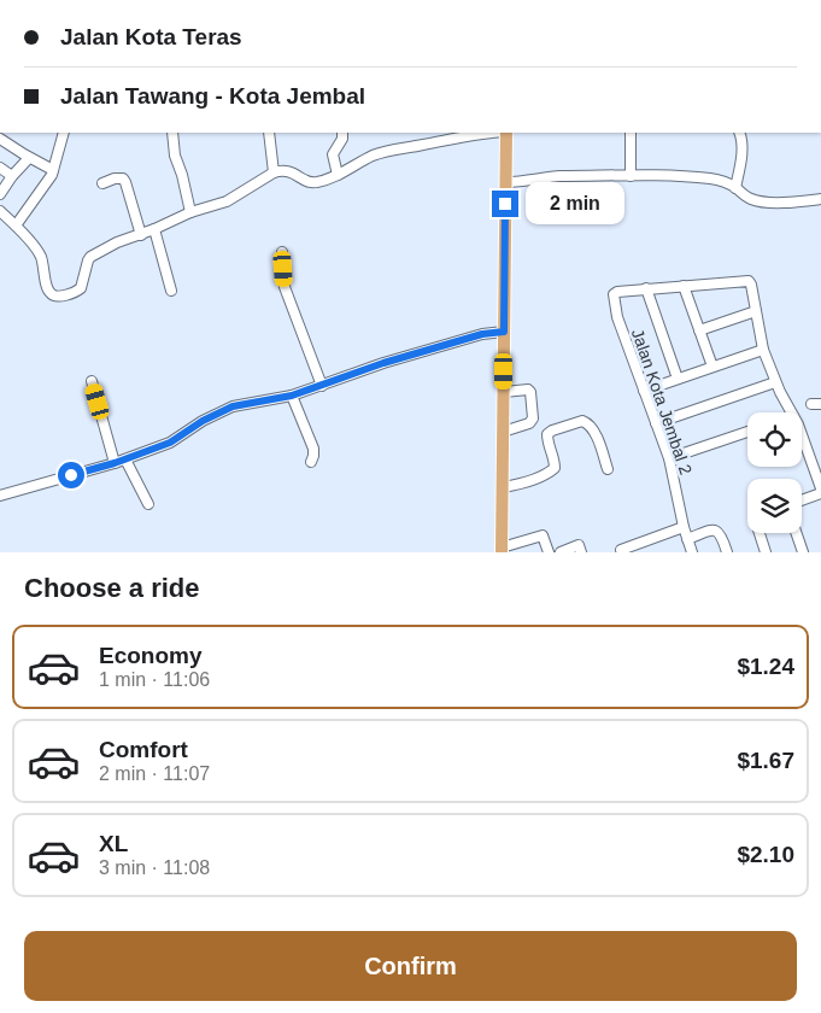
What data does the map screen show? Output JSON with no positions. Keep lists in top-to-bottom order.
{
  "streets": {
    "street": ["Jalan Kota Jembal 2"]
  },
  "page": {
    "banner": ["Jalan Kota Teras", "Jalan Tawang - Kota Jembal"],
    "bubble": "2 min",
    "heading": "Choose a ride",
    "list": [
      {
        "name": "Economy",
        "note": "1 min · 11:06",
        "value": "$1.24"
      },
      {
        "name": "Comfort",
        "note": "2 min · 11:07",
        "value": "$1.67"
      },
      {
        "name": "XL",
        "note": "3 min · 11:08",
        "value": "$2.10"
      }
    ],
    "buttons": "Confirm"
  }
}
